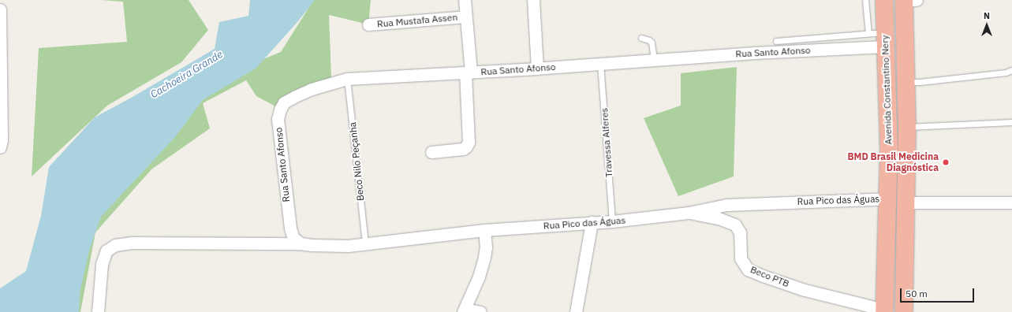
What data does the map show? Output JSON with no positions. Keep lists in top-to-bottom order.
{
  "streets": {
    "highway": ["Avenida Constantino Nery"],
    "street": [
      "Rua Mustafa Assen",
      "Rua Santo Afonso",
      "Rua Pico das Águas",
      "Beco PTB"
    ],
    "lane": ["Travessa Alferes", "Beco Nilo Peçanha"]
  },
  "crossings": [
    ["Rua Santo Afonso", "Avenida Constantino Nery"],
    ["Rua Santo Afonso", "Travessa Alferes"],
    ["Rua Santo Afonso", "Beco Nilo Peçanha"],
    ["Rua Santo Afonso", "Rua Pico das Águas"],
    ["Avenida Constantino Nery", "Rua Pico das Águas"],
    ["Avenida Constantino Nery", "Beco PTB"],
    ["Travessa Alferes", "Rua Pico das Águas"],
    ["Beco Nilo Peçanha", "Rua Pico das Águas"],
    ["Rua Pico das Águas", "Beco PTB"]
  ],
  "water": ["Cachoeira Grande"],
  "places": ["BMD Brasil Medicina Diagnóstica"],
  "scale_bar": "50 m",
  "north": "top"
}
